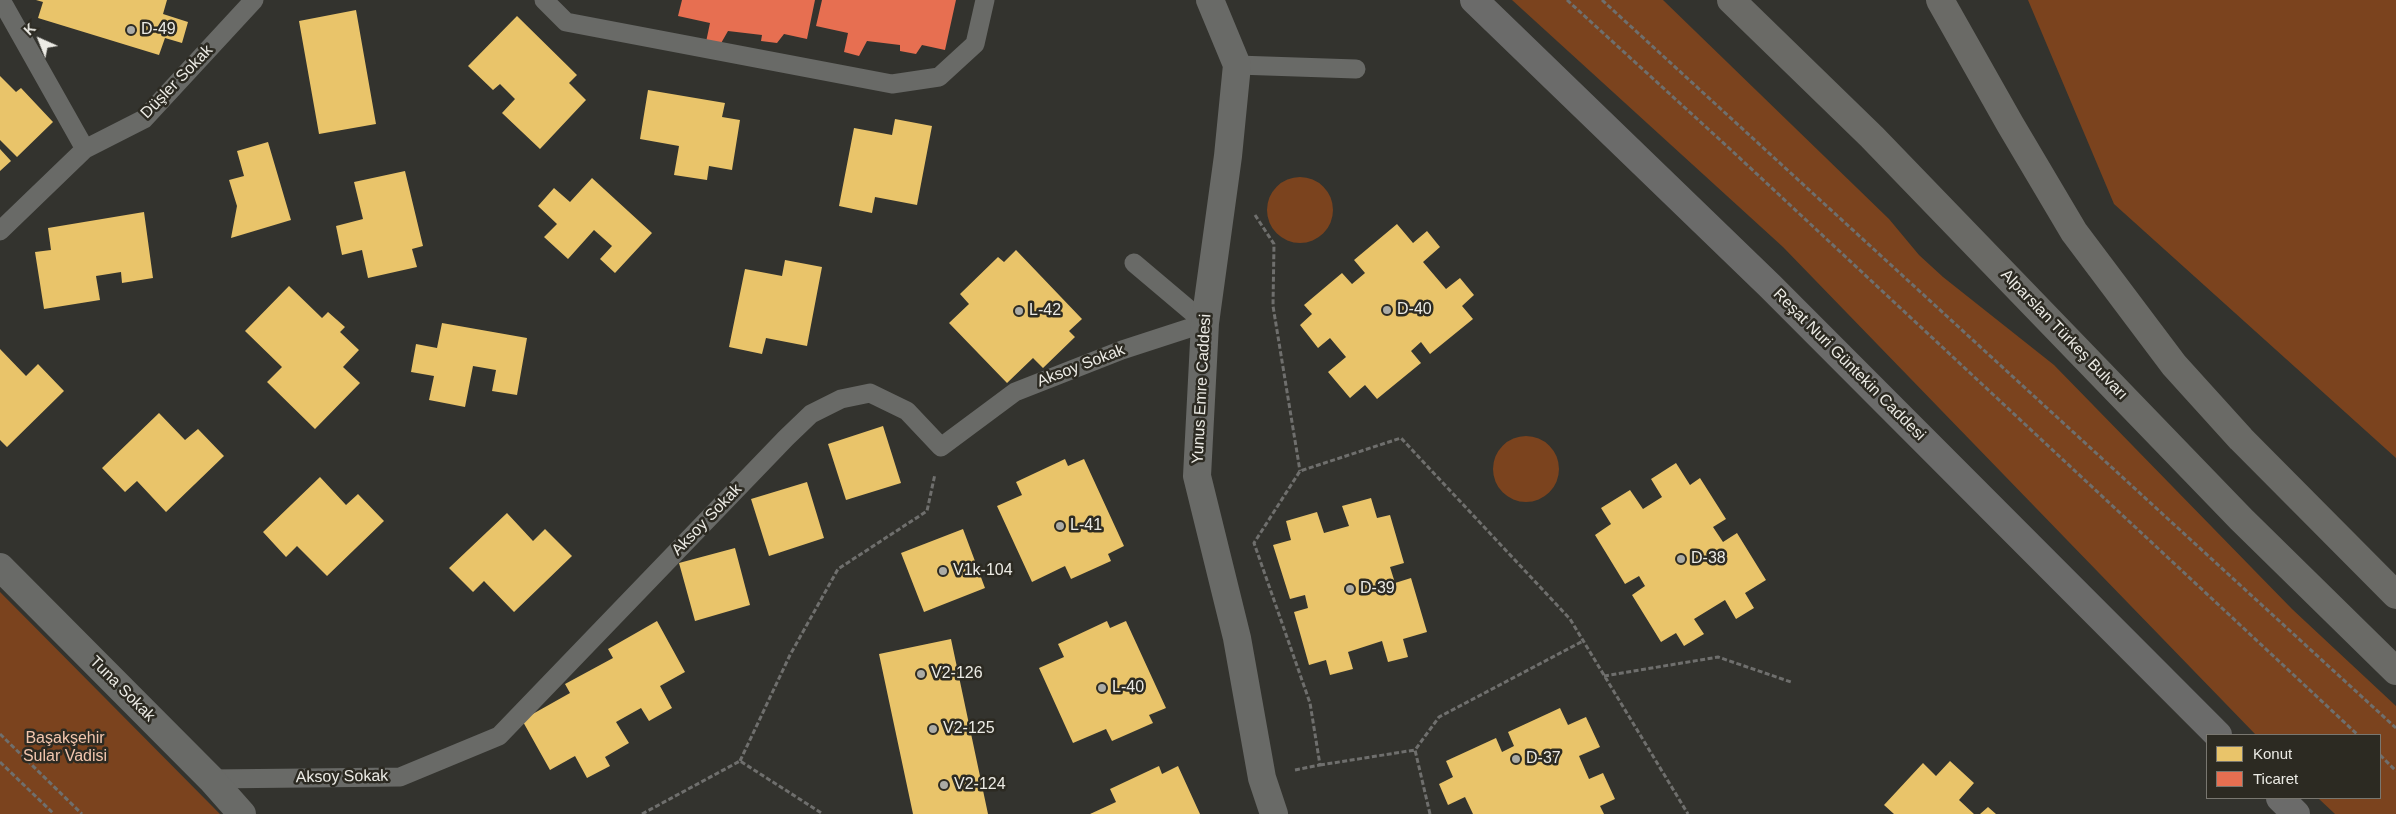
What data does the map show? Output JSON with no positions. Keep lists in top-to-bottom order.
{
  "streets": {
    "main road": ["Alparslan Türkeş Bulvarı", "Reşat Nuri Güntekin Caddesi"],
    "street": ["Yunus Emre Caddesi", "Tuna Sokak"],
    "lane": ["Düşler Sokak", "Aksoy Sokak"]
  },
  "crossings": [
    ["Aksoy Sokak", "Yunus Emre Caddesi"],
    ["Aksoy Sokak", "Tuna Sokak"]
  ],
  "parks": ["Başakşehir Sular Vadisi"],
  "places": [
    "D-49",
    "D-40",
    "L-42",
    "L-41",
    "D-38",
    "V1k-104",
    "D-39",
    "V2-126",
    "L-40",
    "V2-125",
    "D-37",
    "V2-124"
  ],
  "legend": ["Konut", "Ticaret"],
  "north": "top left"
}
